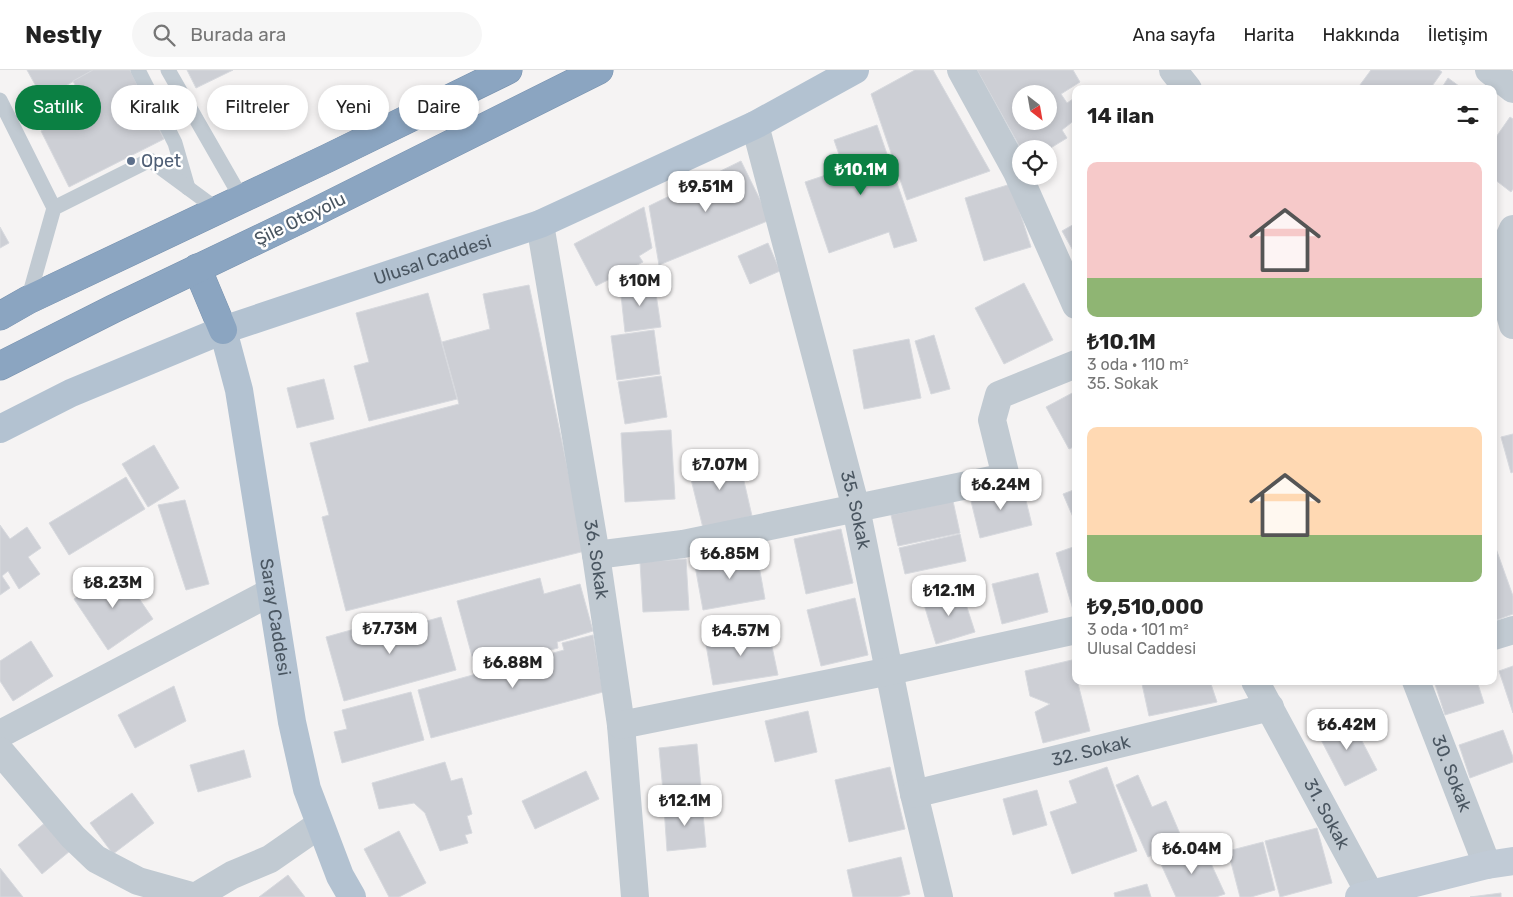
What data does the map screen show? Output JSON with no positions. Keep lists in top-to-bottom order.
{
  "streets": {
    "highway": ["Şile Otoyolu"],
    "main road": ["Ulusal Caddesi", "Saray Caddesi"],
    "street": [
      "35. Sokak",
      "36. Sokak",
      "32. Sokak",
      "30. Sokak",
      "31. Sokak"
    ]
  },
  "crossings": [
    ["Ulusal Caddesi", "35. Sokak"],
    ["Ulusal Caddesi", "36. Sokak"],
    ["Ulusal Caddesi", "Saray Caddesi"],
    ["35. Sokak", "32. Sokak"],
    ["32. Sokak", "31. Sokak"]
  ],
  "places": ["Opet"],
  "north": "bottom right",
  "page": {
    "header": "Nestly",
    "search": "Burada ara",
    "nav": [
      "Ana sayfa",
      "Harita",
      "Hakkında",
      "İletişim"
    ],
    "chip": [
      "Satılık",
      "Kiralık",
      "Filtreler",
      "Yeni",
      "Daire"
    ],
    "heading": "14 ilan",
    "list": [
      {
        "name": "₺10.1M",
        "note": "3 oda · 110 m² · 35. Sokak"
      },
      {
        "name": "₺9,510,000",
        "note": "3 oda · 101 m² · Ulusal Caddesi"
      }
    ],
    "price": [
      "₺10.1M",
      "₺9.51M",
      "₺10M",
      "₺7.07M",
      "₺6.24M",
      "₺6.85M",
      "₺8.23M",
      "₺12.1M",
      "₺7.73M",
      "₺4.57M",
      "₺6.88M",
      "₺6.42M",
      "₺12.1M",
      "₺6.04M"
    ]
  }
}
